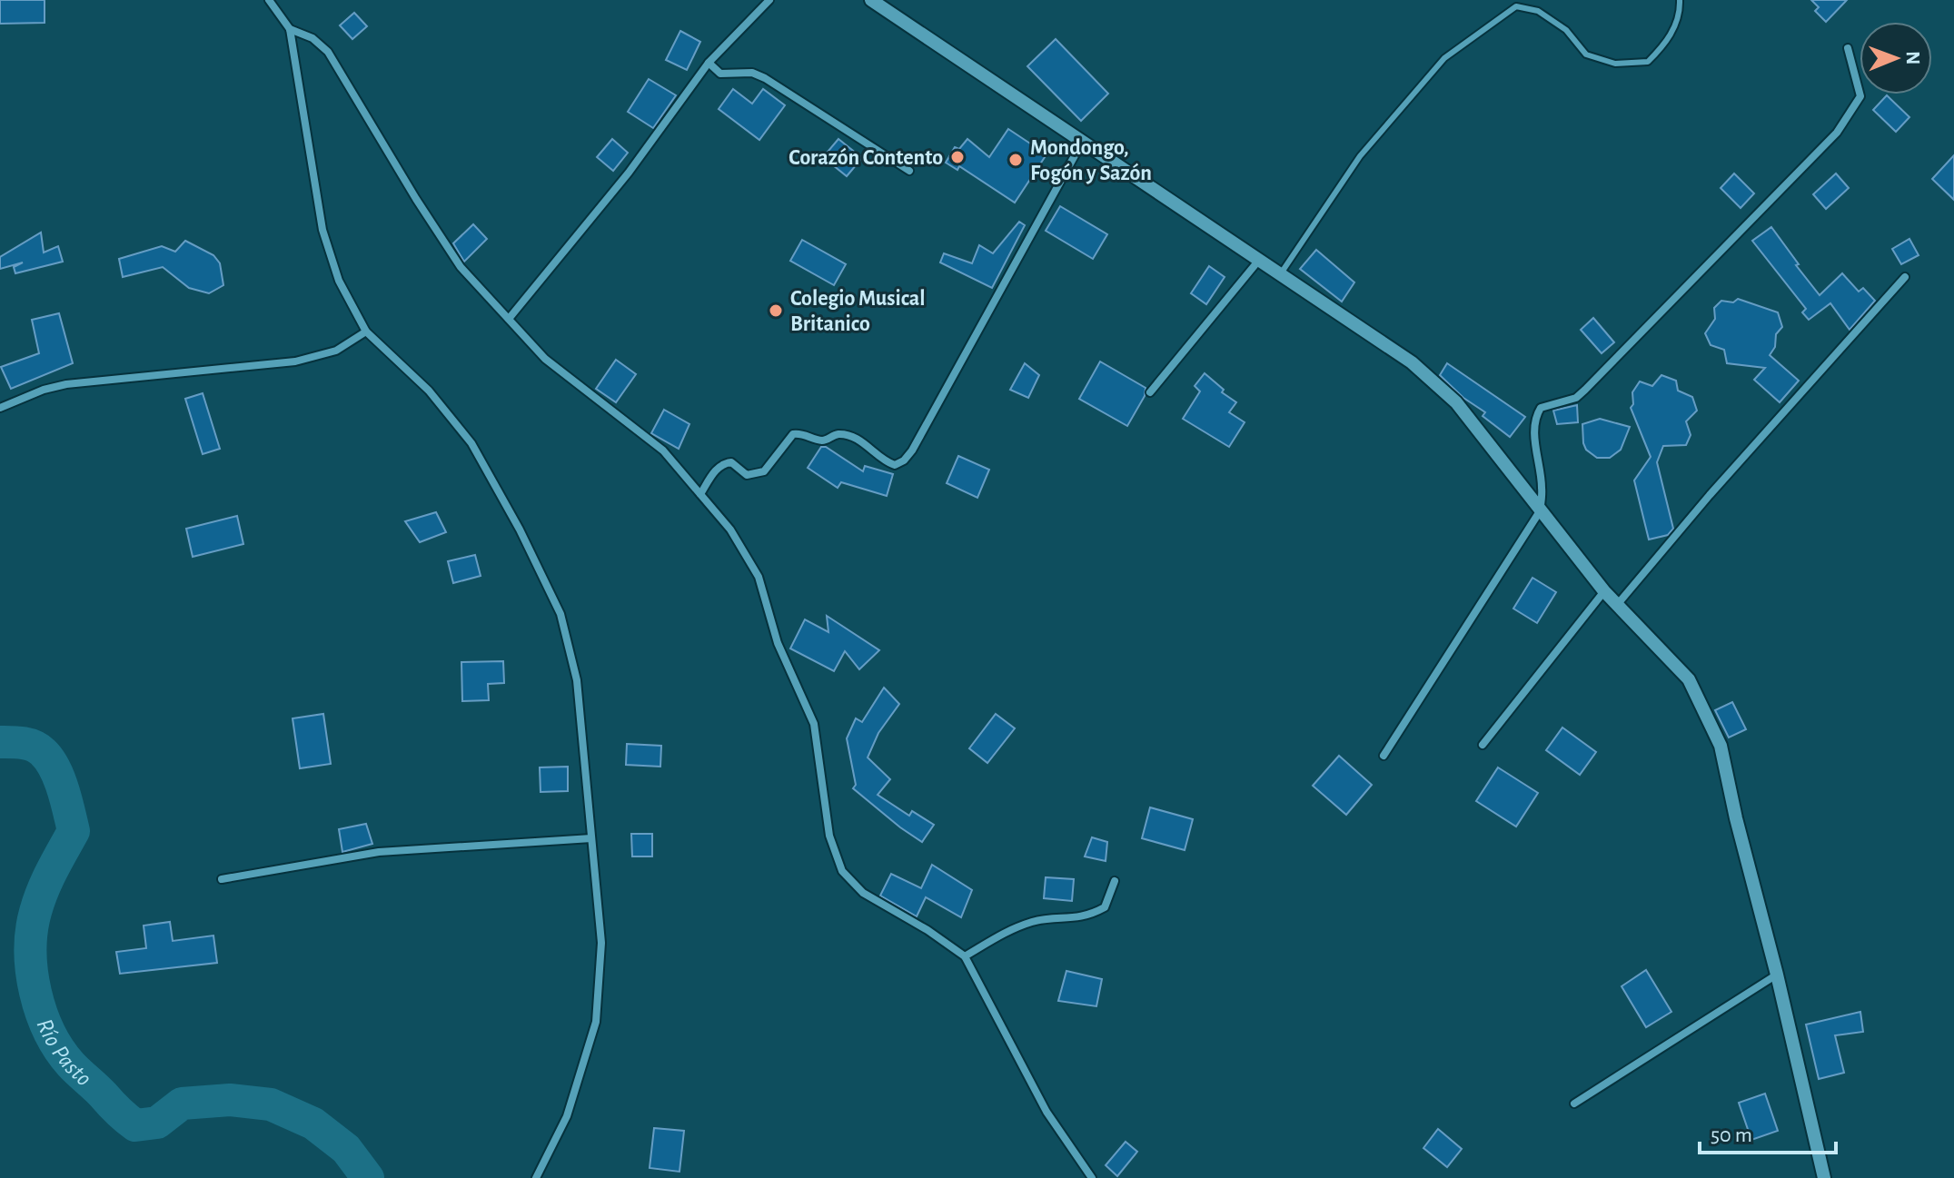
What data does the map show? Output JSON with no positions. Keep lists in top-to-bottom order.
{
  "water": ["Río Pasto"],
  "places": ["Corazón Contento", "Mondongo, Fogón y Sazón", "Colegio Musical Britanico"],
  "scale_bar": "50 m",
  "north": "right"
}
